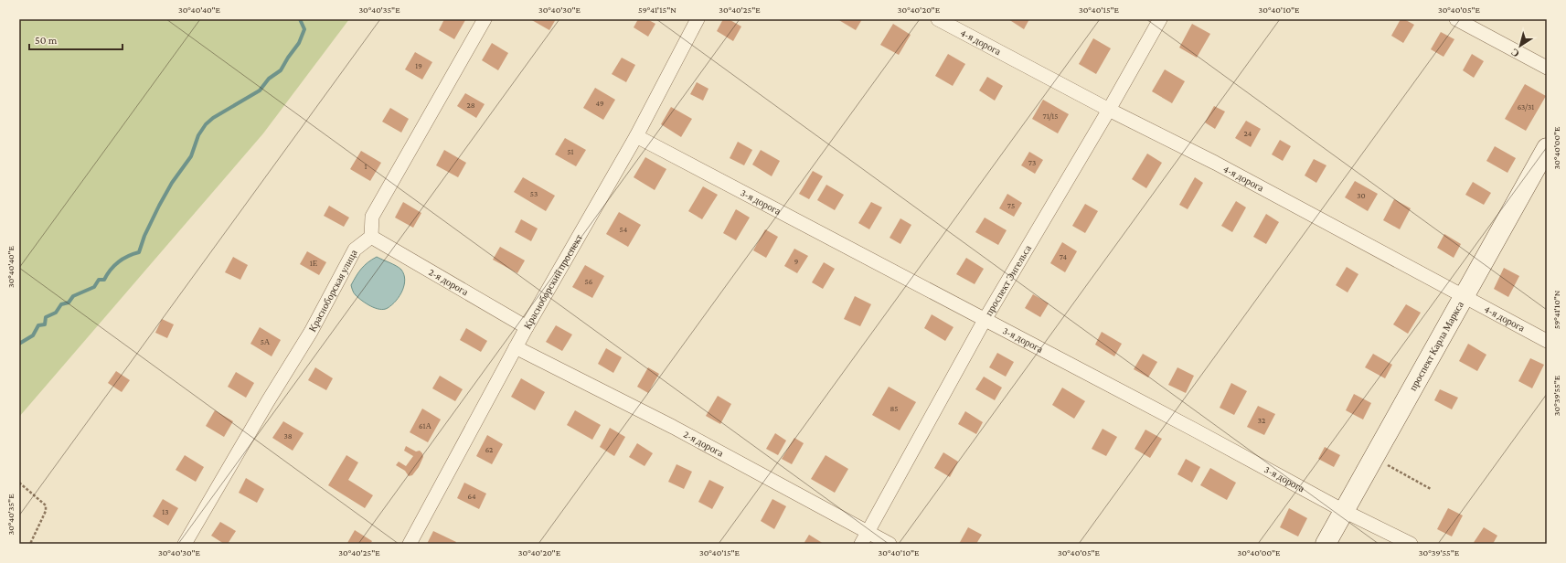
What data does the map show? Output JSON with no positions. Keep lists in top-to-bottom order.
{
  "streets": {
    "street": [
      "4-я дорога",
      "3-я дорога",
      "проспект Энгельса",
      "Красноборский проспект",
      "2-я дорога",
      "Красноборская улица",
      "проспект Карла Маркса"
    ]
  },
  "crossings": [
    ["4-я дорога", "проспект Энгельса"],
    ["4-я дорога", "проспект Карла Маркса"],
    ["3-я дорога", "проспект Энгельса"],
    ["3-я дорога", "Красноборский проспект"],
    ["3-я дорога", "проспект Карла Маркса"],
    ["проспект Энгельса", "2-я дорога"],
    ["Красноборский проспект", "2-я дорога"],
    ["2-я дорога", "Красноборская улица"]
  ],
  "house_numbers": [
    "19",
    "49",
    "28",
    "63/31",
    "71/15",
    "24",
    "51",
    "73",
    "1",
    "53",
    "30",
    "75",
    "54",
    "74",
    "9",
    "1Е",
    "56",
    "5А",
    "85",
    "32",
    "61А",
    "38",
    "62",
    "64",
    "13"
  ],
  "scale_bar": "50 m",
  "north": "bottom left",
  "coordinates": [
    "30°40'40\"E",
    "30°40'35\"E",
    "30°40'30\"E",
    "59°41'15\"N",
    "30°40'25\"E",
    "30°40'20\"E",
    "30°40'15\"E",
    "30°40'10\"E",
    "30°40'05\"E",
    "30°40'00\"E",
    "59°41'10\"N",
    "30°39'55\"E"
  ]
}
